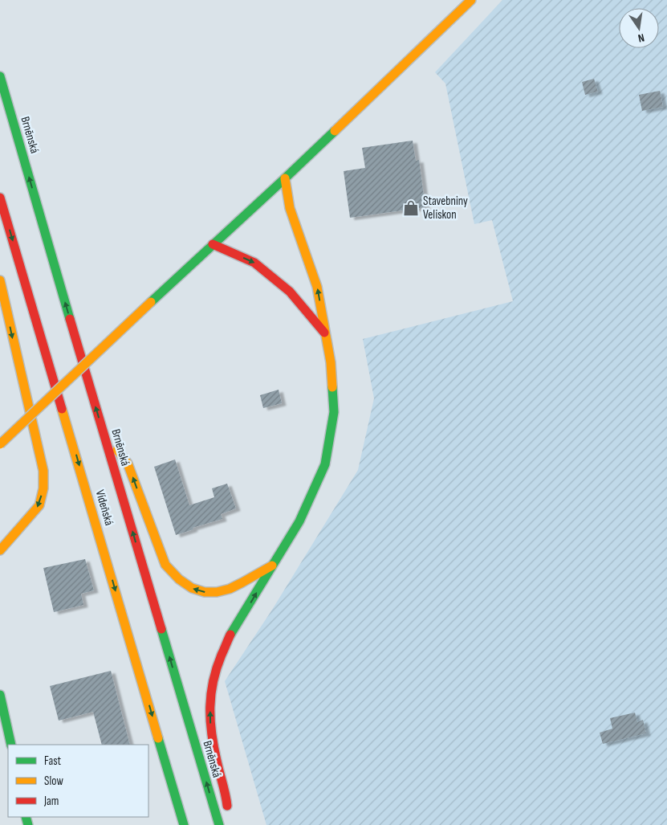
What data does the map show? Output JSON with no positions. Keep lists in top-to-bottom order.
{
  "streets": {
    "main road": ["Brněnská", "Vídeňská"]
  },
  "one_way": ["Brněnská", "Vídeňská"],
  "places": {
    "shop": ["Stavebniny Veliskon"]
  },
  "legend": ["Fast", "Slow", "Jam"],
  "north": "bottom"
}
